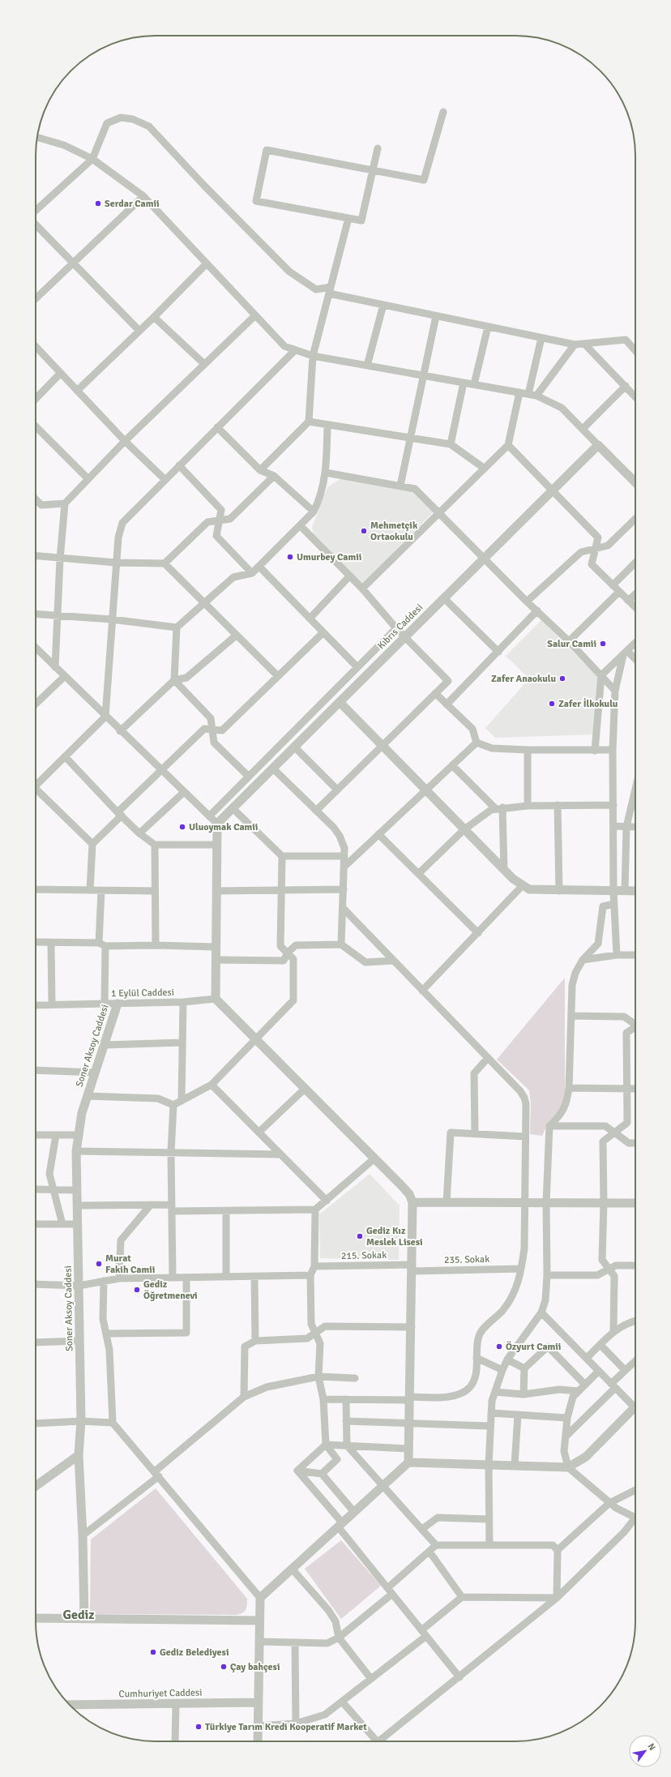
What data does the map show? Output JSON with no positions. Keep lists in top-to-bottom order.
{
  "streets": {
    "street": [
      "Kıbrıs Caddesi",
      "1 Eylül Caddesi",
      "Soner Aksoy Caddesi",
      "215. Sokak",
      "235. Sokak",
      "Cumhuriyet Caddesi"
    ]
  },
  "crossings": [
    ["1 Eylül Caddesi", "Soner Aksoy Caddesi"],
    ["215. Sokak", "235. Sokak"]
  ],
  "districts": ["Gediz"],
  "places": [
    "Serdar Camii",
    "Mehmetçik Ortaokulu",
    "Umurbey Camii",
    "Salur Camii",
    "Zafer Anaokulu",
    "Zafer İlkokulu",
    "Uluoymak Camii",
    "Gediz Kız Meslek Lisesi",
    "Murat Fakih Camii",
    "Gediz Öğretmenevi",
    "Özyurt Camii",
    "Gediz Belediyesi",
    "Çay bahçesi",
    "Türkiye Tarım Kredi Kooperatif Market"
  ],
  "north": "top right"
}
